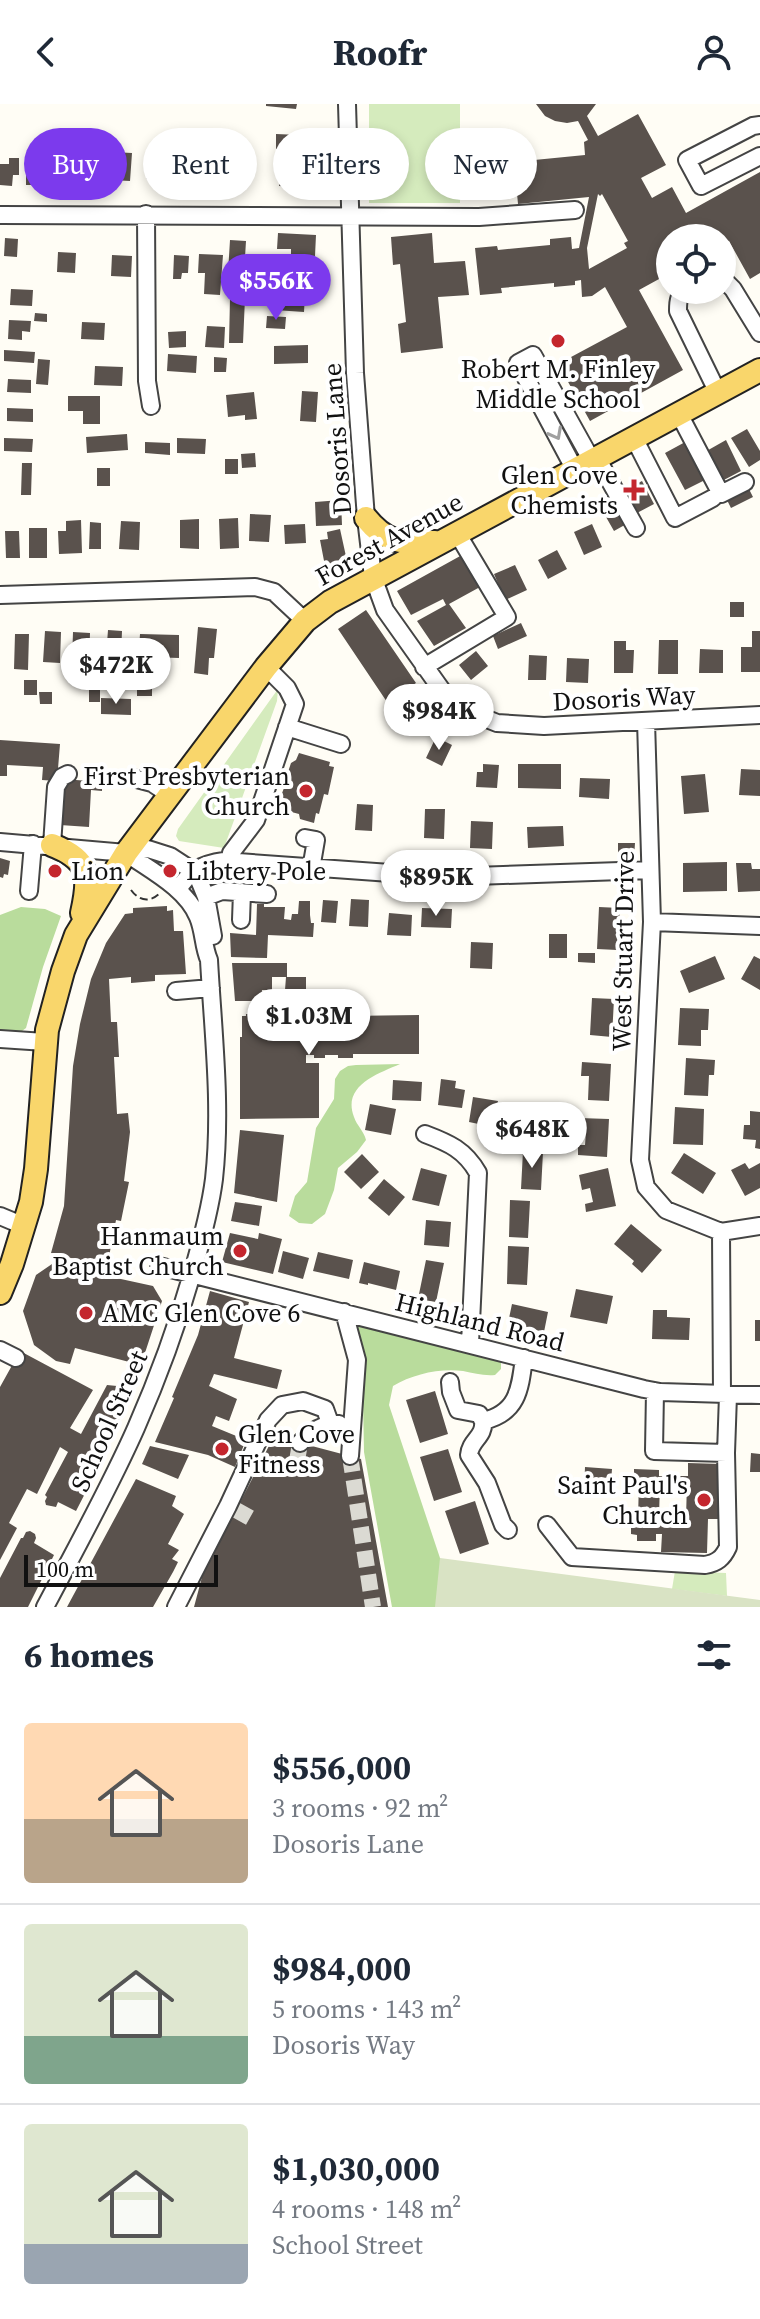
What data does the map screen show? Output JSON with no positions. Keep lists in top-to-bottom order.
{
  "streets": {
    "main road": ["Forest Avenue"],
    "street": [
      "Dosoris Lane",
      "Dosoris Way",
      "West Stuart Drive",
      "Highland Road",
      "School Street"
    ]
  },
  "crossings": [
    ["Dosoris Lane", "Forest Avenue"],
    ["Dosoris Lane", "Dosoris Way"],
    ["Forest Avenue", "Dosoris Way"],
    ["Forest Avenue", "School Street"],
    ["Dosoris Way", "West Stuart Drive"],
    ["Highland Road", "School Street"]
  ],
  "places": {
    "other": [
      "Robert M. Finley Middle School",
      "First Presbyterian Church",
      "Lion",
      "Libtery Pole",
      "Hanmaum Baptist Church",
      "AMC Glen Cove 6",
      "Glen Cove Fitness",
      "Saint Paul's Church"
    ],
    "health": ["Glen Cove Chemists"]
  },
  "scale_bar": "100 m",
  "page": {
    "header": "Roofr",
    "chip": [
      "Buy",
      "Rent",
      "Filters",
      "New"
    ],
    "price": [
      "$556K",
      "$472K",
      "$984K",
      "$895K",
      "$1.03M",
      "$648K"
    ],
    "scale": "100 m",
    "heading": "6 homes",
    "list": [
      {
        "name": "$556,000",
        "note": "3 rooms · 92 m² · Dosoris Lane"
      },
      {
        "name": "$984,000",
        "note": "5 rooms · 143 m² · Dosoris Way"
      },
      {
        "name": "$1,030,000",
        "note": "4 rooms · 148 m² · School Street"
      }
    ]
  }
}
